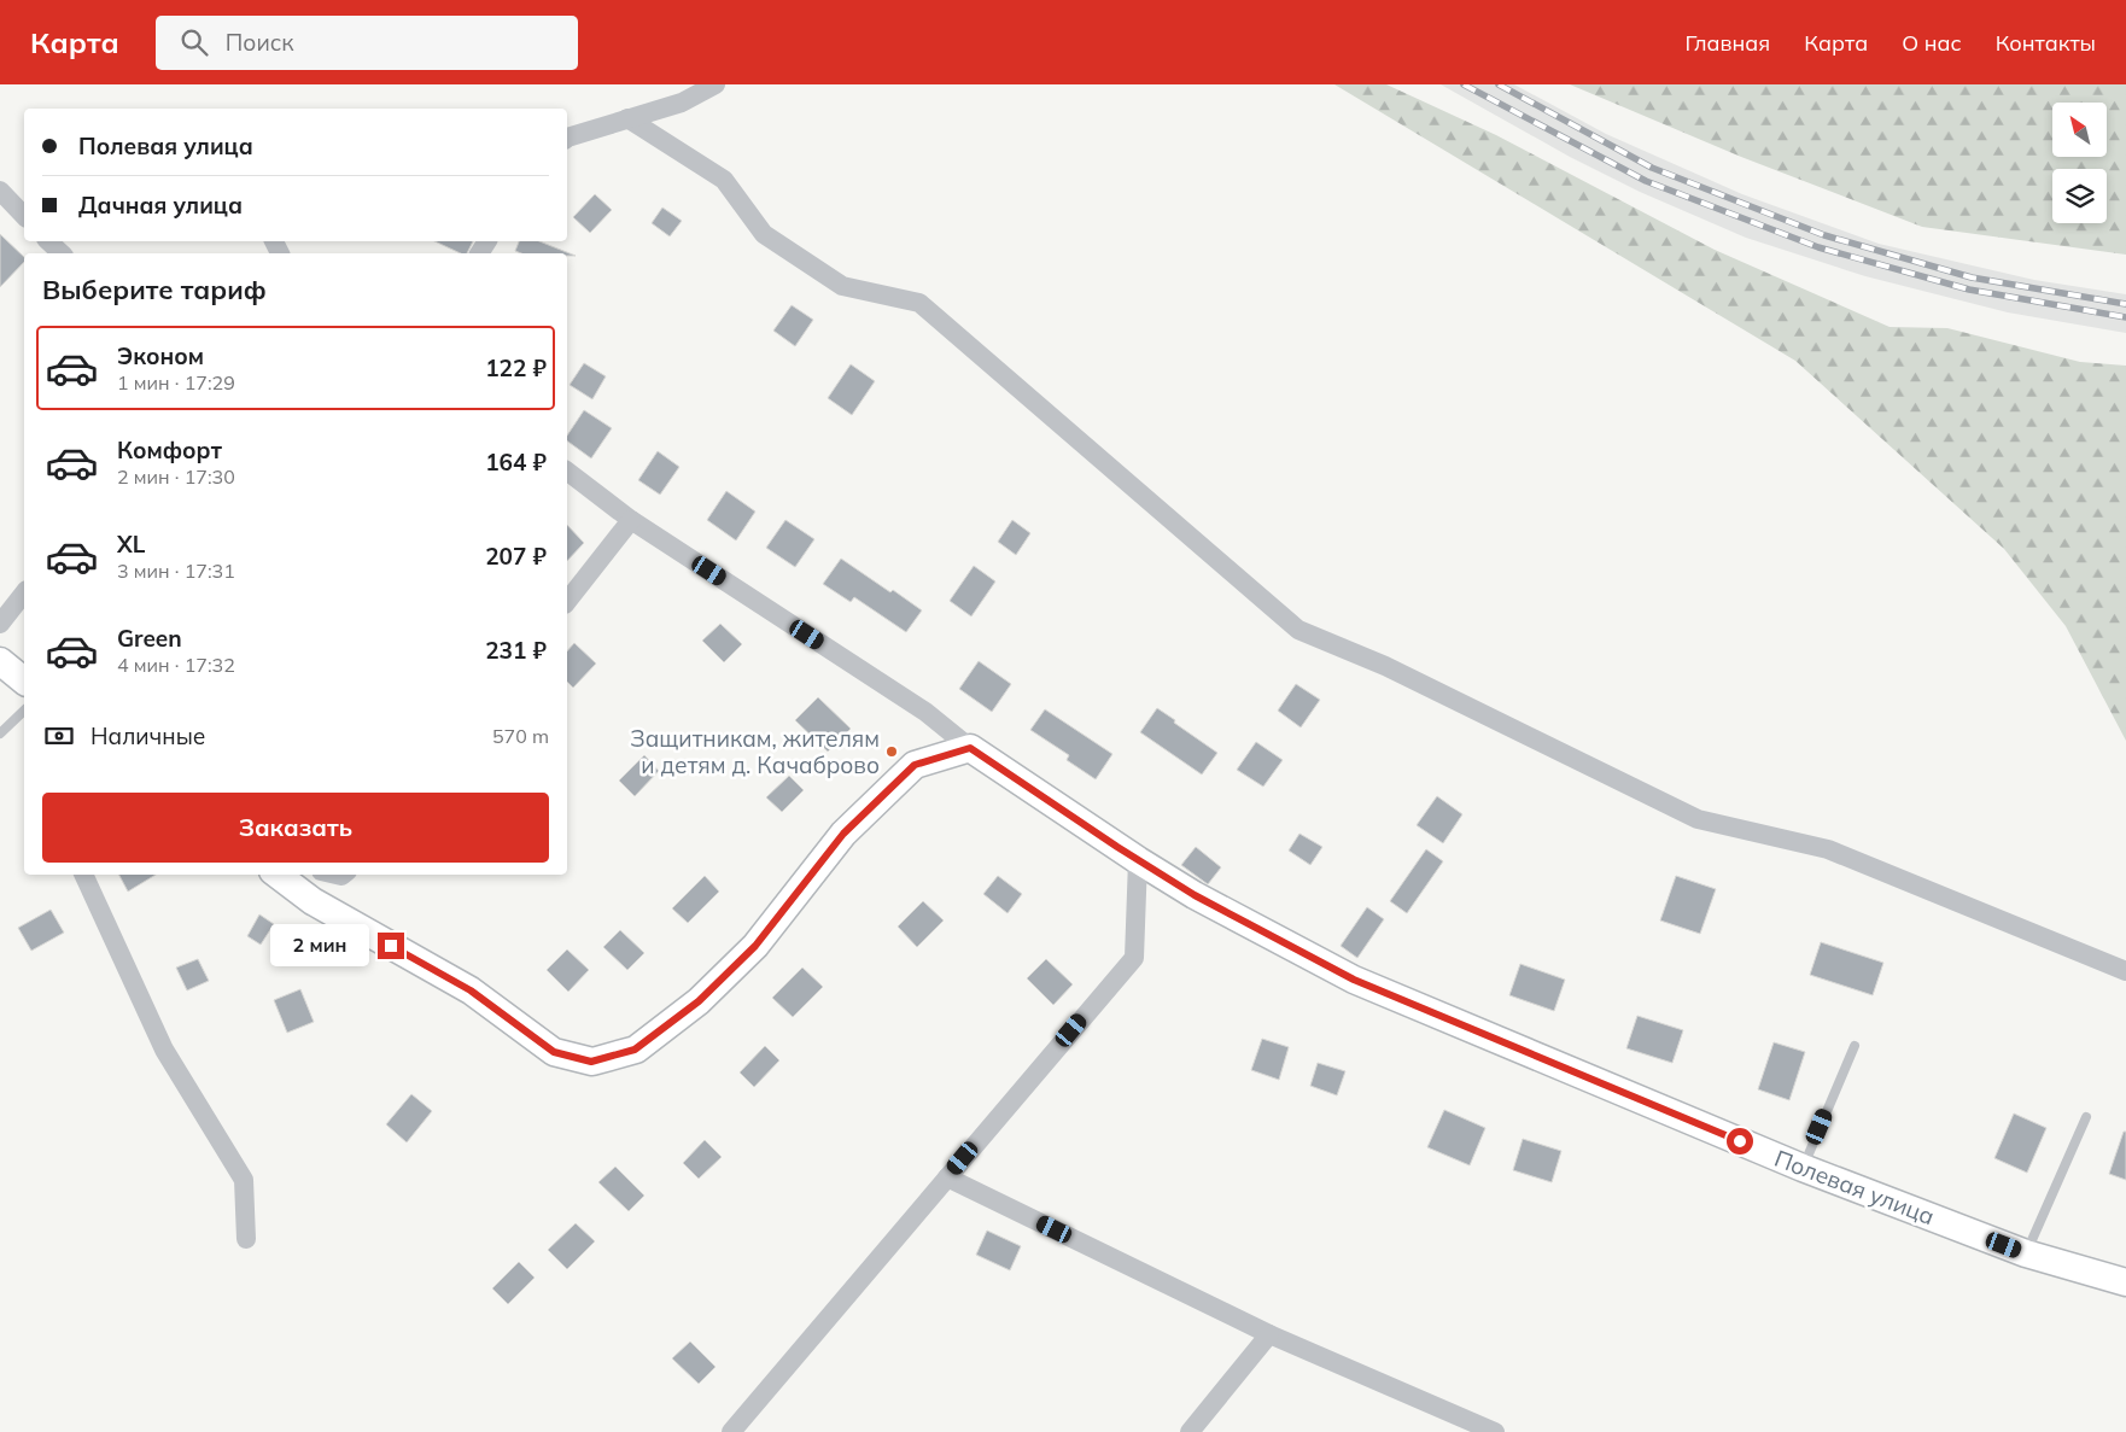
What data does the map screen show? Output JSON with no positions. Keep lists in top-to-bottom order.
{
  "streets": {
    "street": ["Полевая улица"]
  },
  "places": ["Защитникам, жителям и детям д. Качаброво"],
  "north": "top left",
  "page": {
    "header": "Карта",
    "search": "Поиск",
    "nav": [
      "Главная",
      "Карта",
      "О нас",
      "Контакты"
    ],
    "banner": ["Полевая улица", "Дачная улица"],
    "heading": "Выберите тариф",
    "list": [
      {
        "name": "Эконом",
        "note": "1 мин · 17:29",
        "value": "122 ₽"
      },
      {
        "name": "Комфорт",
        "note": "2 мин · 17:30",
        "value": "164 ₽"
      },
      {
        "name": "XL",
        "note": "3 мин · 17:31",
        "value": "207 ₽"
      },
      {
        "name": "Green",
        "note": "4 мин · 17:32",
        "value": "231 ₽"
      }
    ],
    "pay": ["Наличные", "570 m"],
    "buttons": "Заказать",
    "bubble": "2 мин"
  }
}
